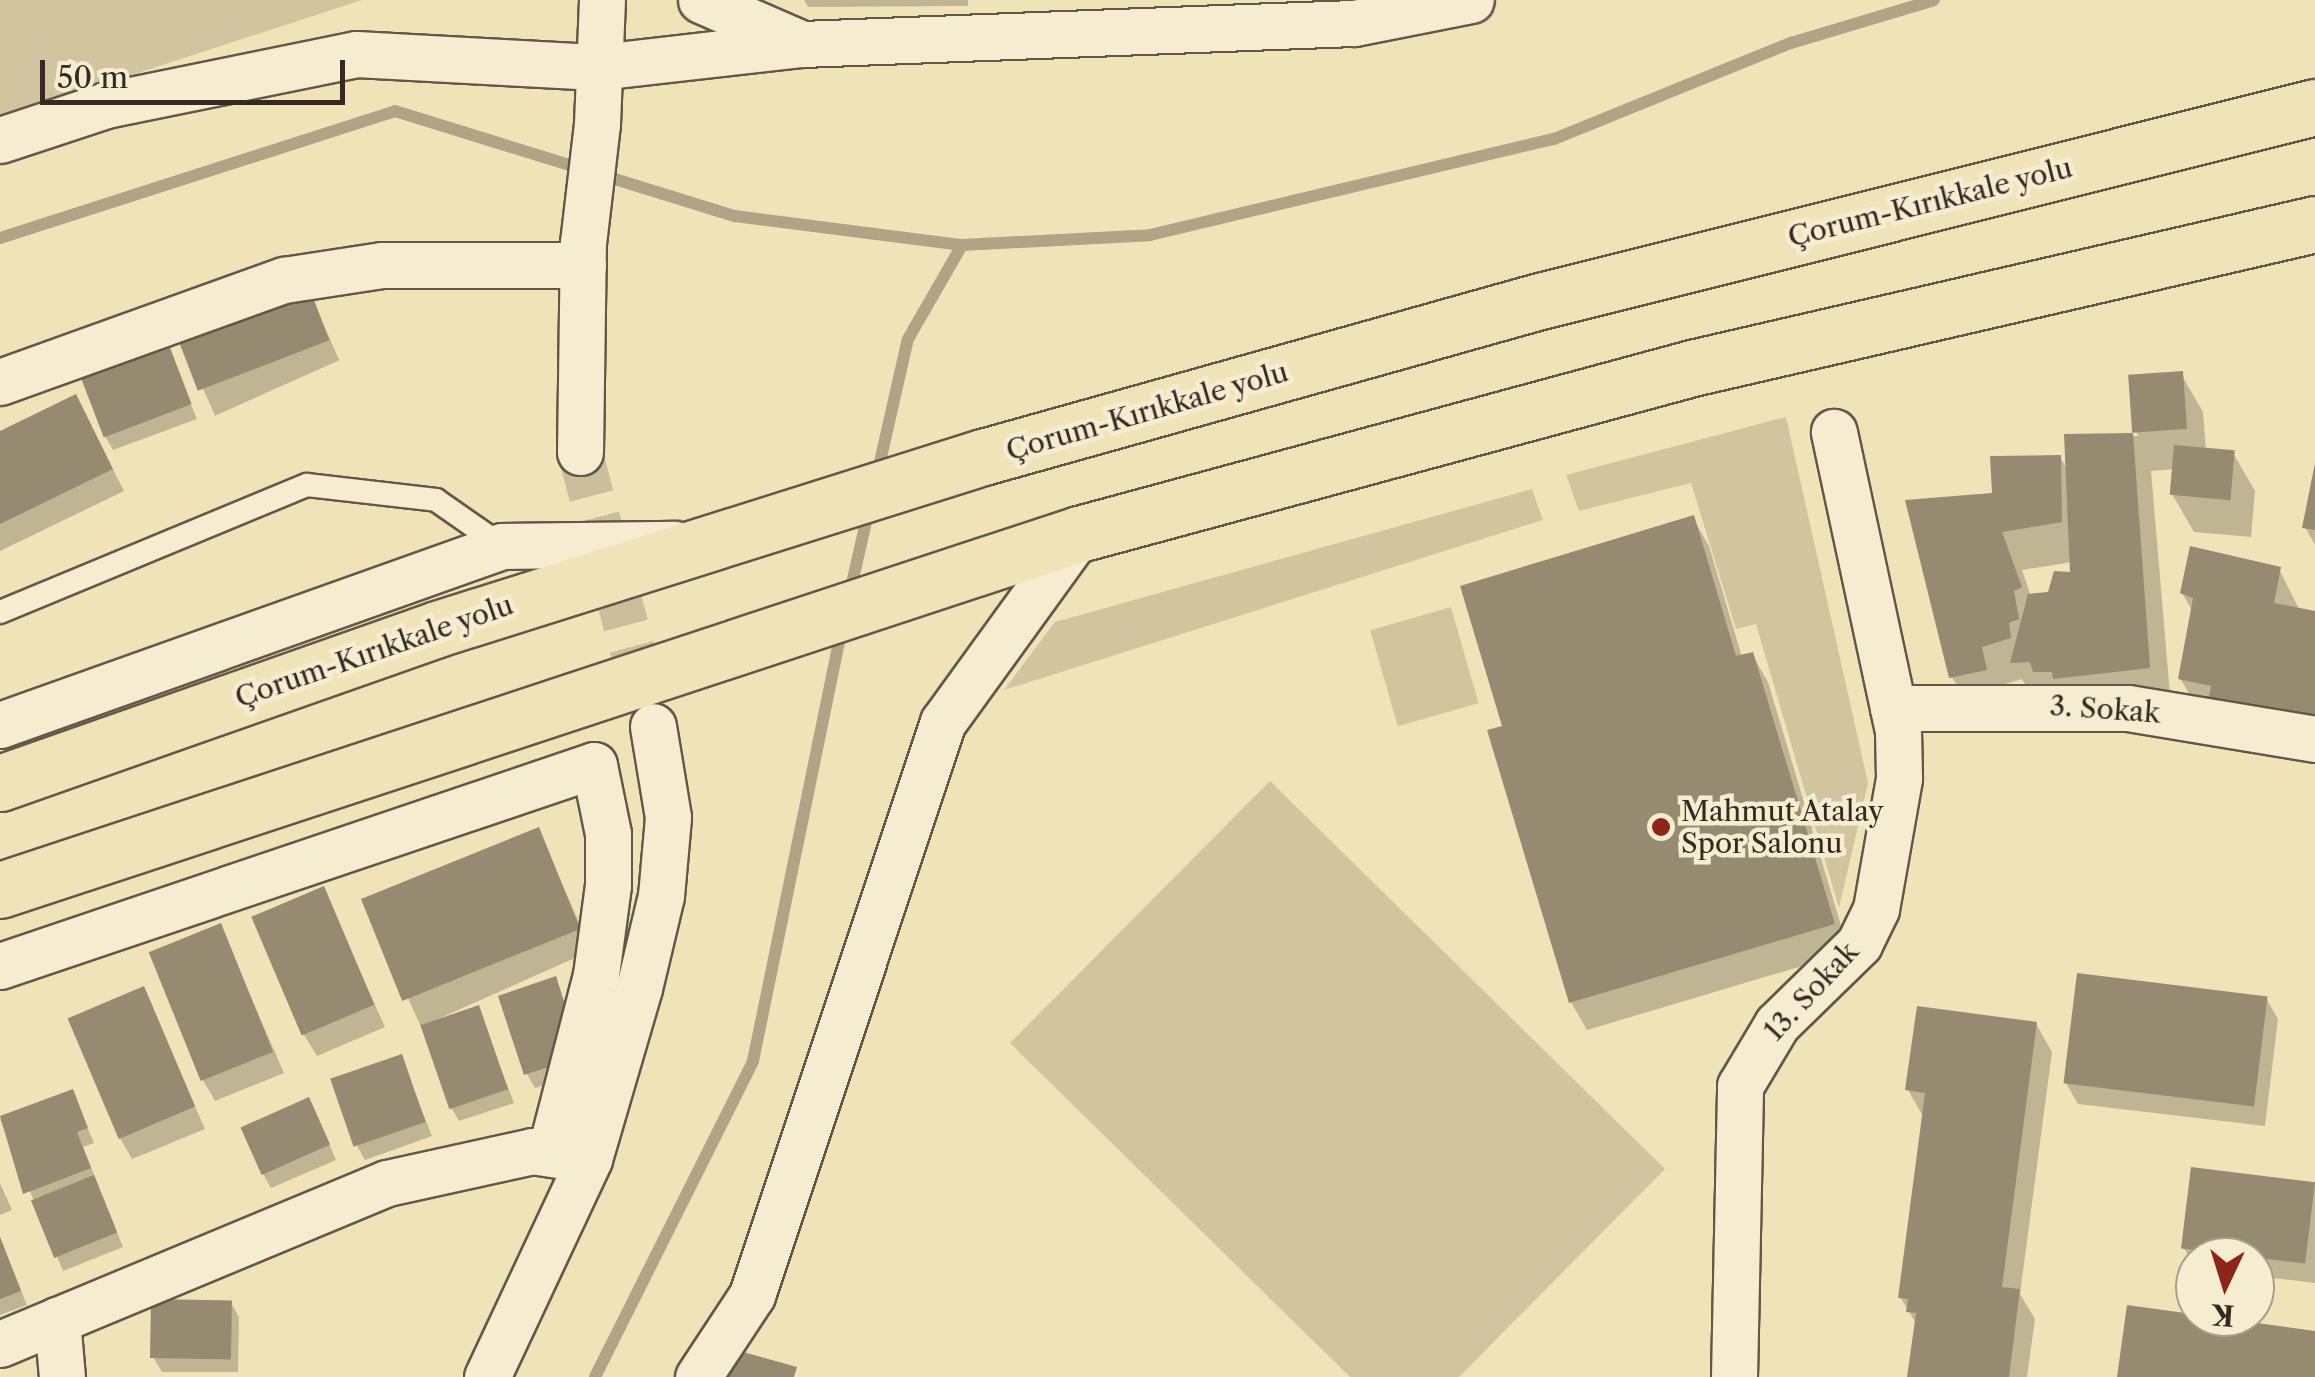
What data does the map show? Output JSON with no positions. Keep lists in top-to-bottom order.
{
  "streets": {
    "highway": ["Çorum-Kırıkkale yolu"],
    "street": ["3. Sokak", "13. Sokak"]
  },
  "crossings": [
    ["3. Sokak", "13. Sokak"]
  ],
  "places": ["Mahmut Atalay Spor Salonu"],
  "scale_bar": "50 m",
  "north": "bottom"
}
